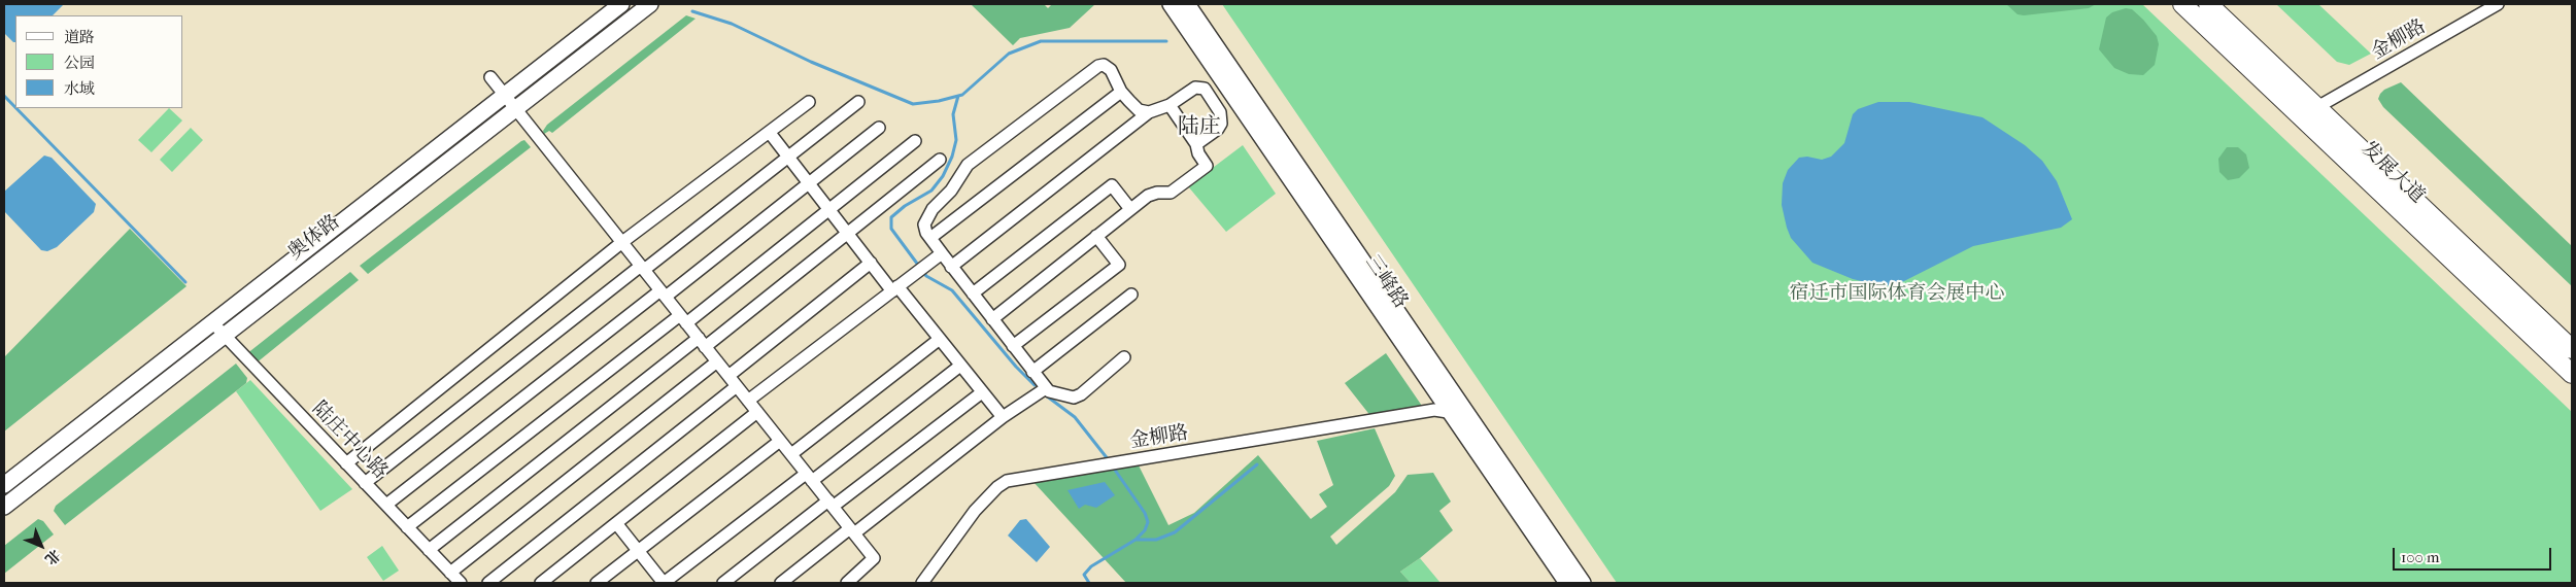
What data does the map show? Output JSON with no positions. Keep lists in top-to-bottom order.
{
  "streets": {
    "main road": ["发展大道", "奥体路", "三峰路"],
    "street": ["金柳路", "陆庄中心路"]
  },
  "crossings": [
    ["金柳路", "发展大道"],
    ["金柳路", "三峰路"],
    ["奥体路", "陆庄中心路"]
  ],
  "districts": ["陆庄"],
  "parks": ["宿迁市国际体育会展中心"],
  "legend": ["道路", "公园", "水域"],
  "scale_bar": "100 m",
  "north": "bottom right"
}
